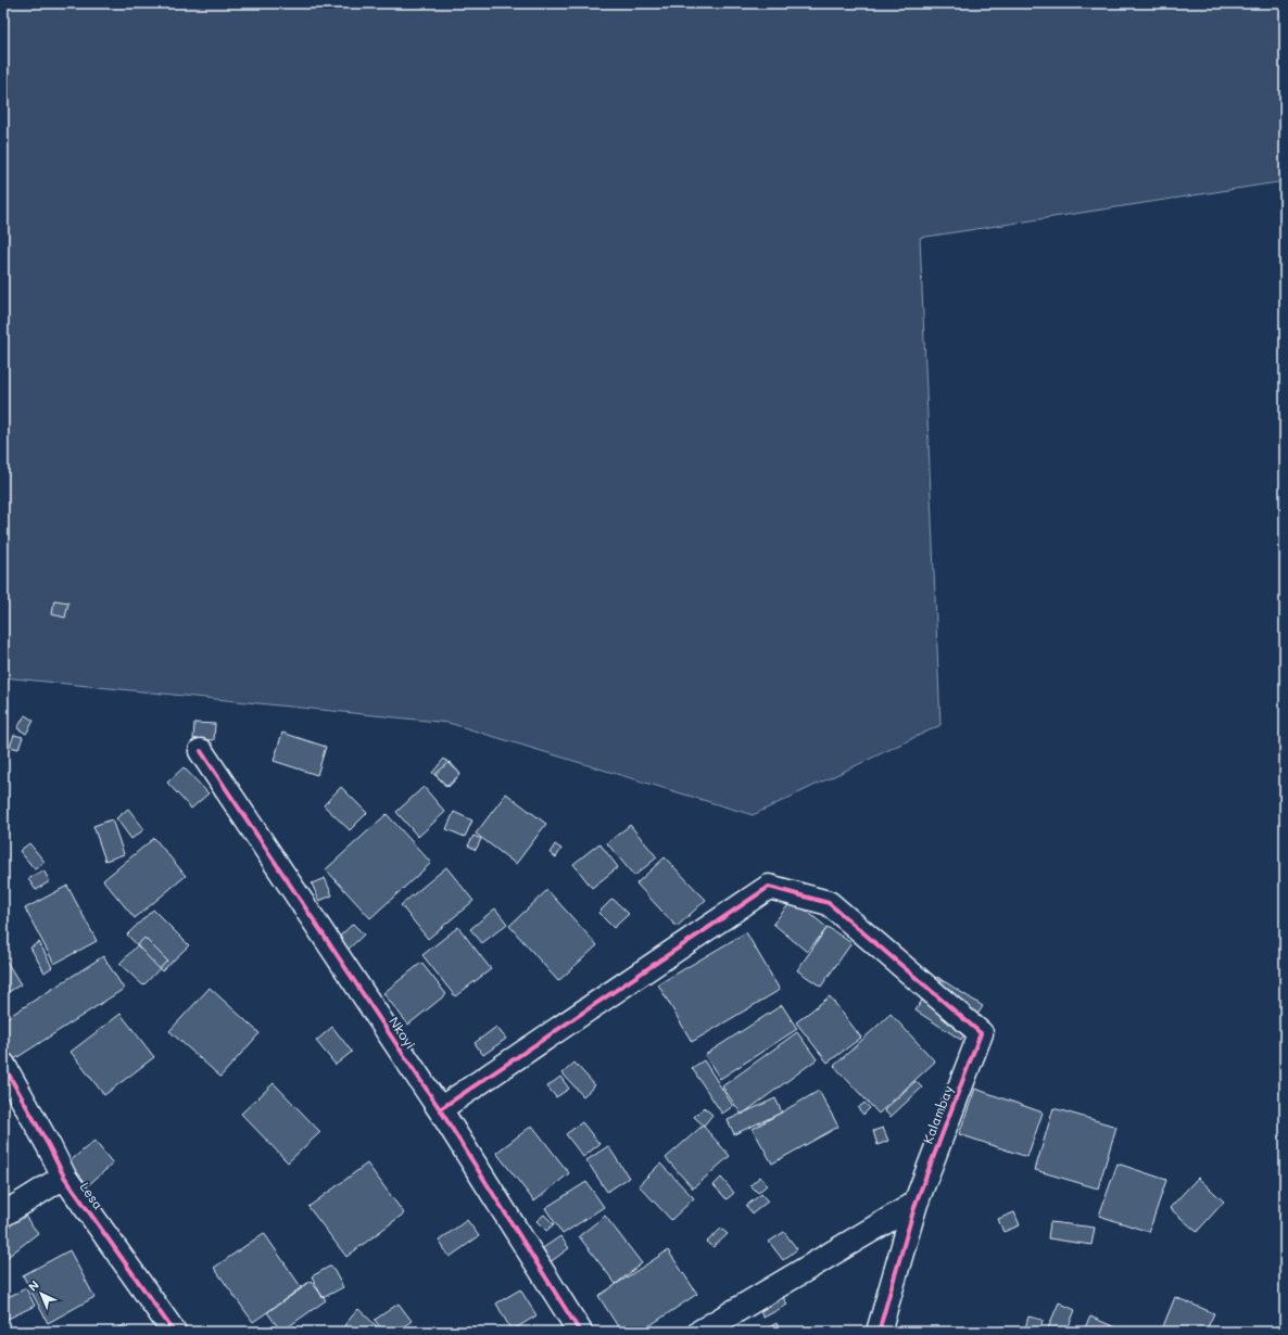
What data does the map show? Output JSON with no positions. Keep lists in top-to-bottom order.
{
  "streets": {
    "street": ["Nkoyi", "Kalambay", "Lesa"]
  },
  "crossings": [
    ["Nkoyi", "Kalambay"]
  ],
  "north": "top left"
}
